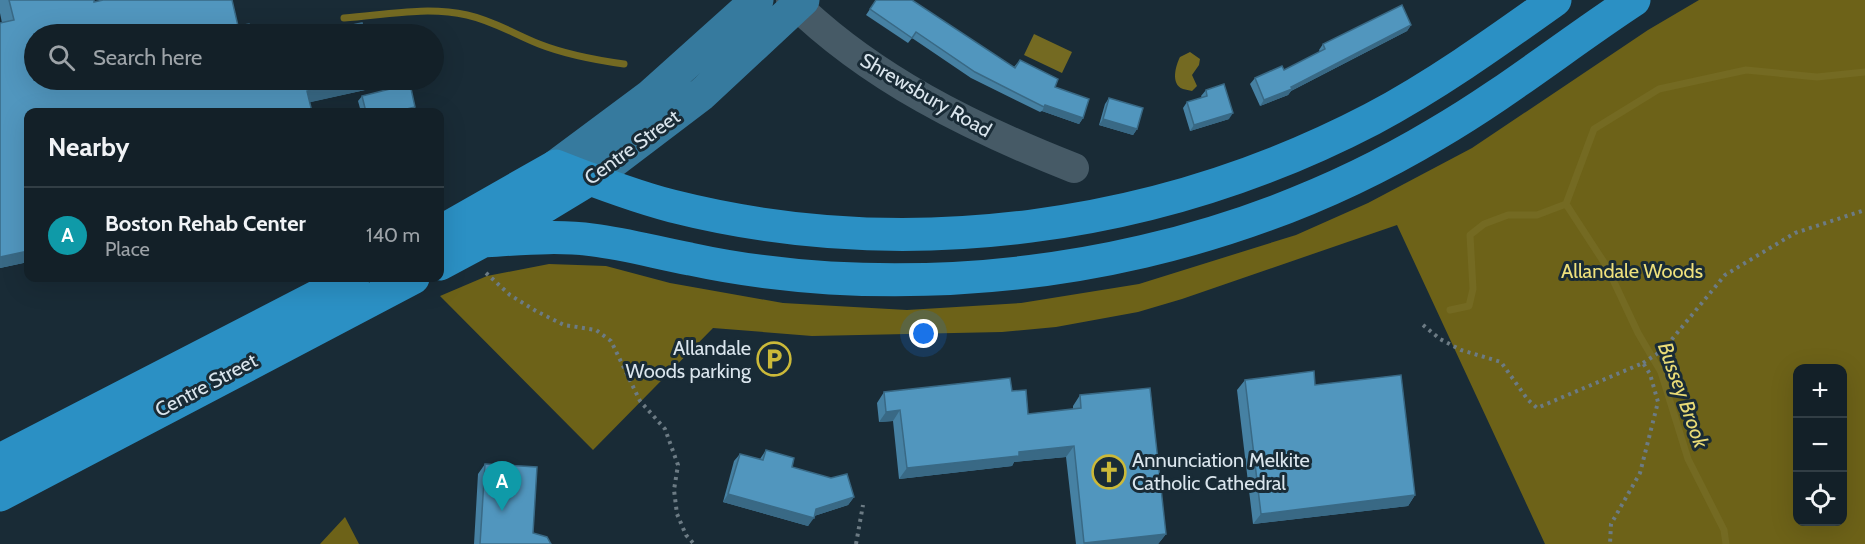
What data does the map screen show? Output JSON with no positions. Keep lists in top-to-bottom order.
{
  "streets": {
    "highway": ["Centre Street"],
    "street": ["Shrewsbury Road"]
  },
  "crossings": [
    ["Shrewsbury Road", "Centre Street"]
  ],
  "water": ["Bussey Brook"],
  "parks": ["Allandale Woods"],
  "places": {
    "parking": ["Allandale Woods parking"],
    "church": ["Annunciation Melkite Catholic Cathedral"]
  },
  "page": {
    "search": "Search here",
    "heading": "Nearby",
    "list": [
      {
        "mark": "A",
        "name": "Boston Rehab Center",
        "note": "Place",
        "value": "140 m"
      }
    ],
    "map_buttons": ["+", "−"],
    "pins": "A"
  }
}
